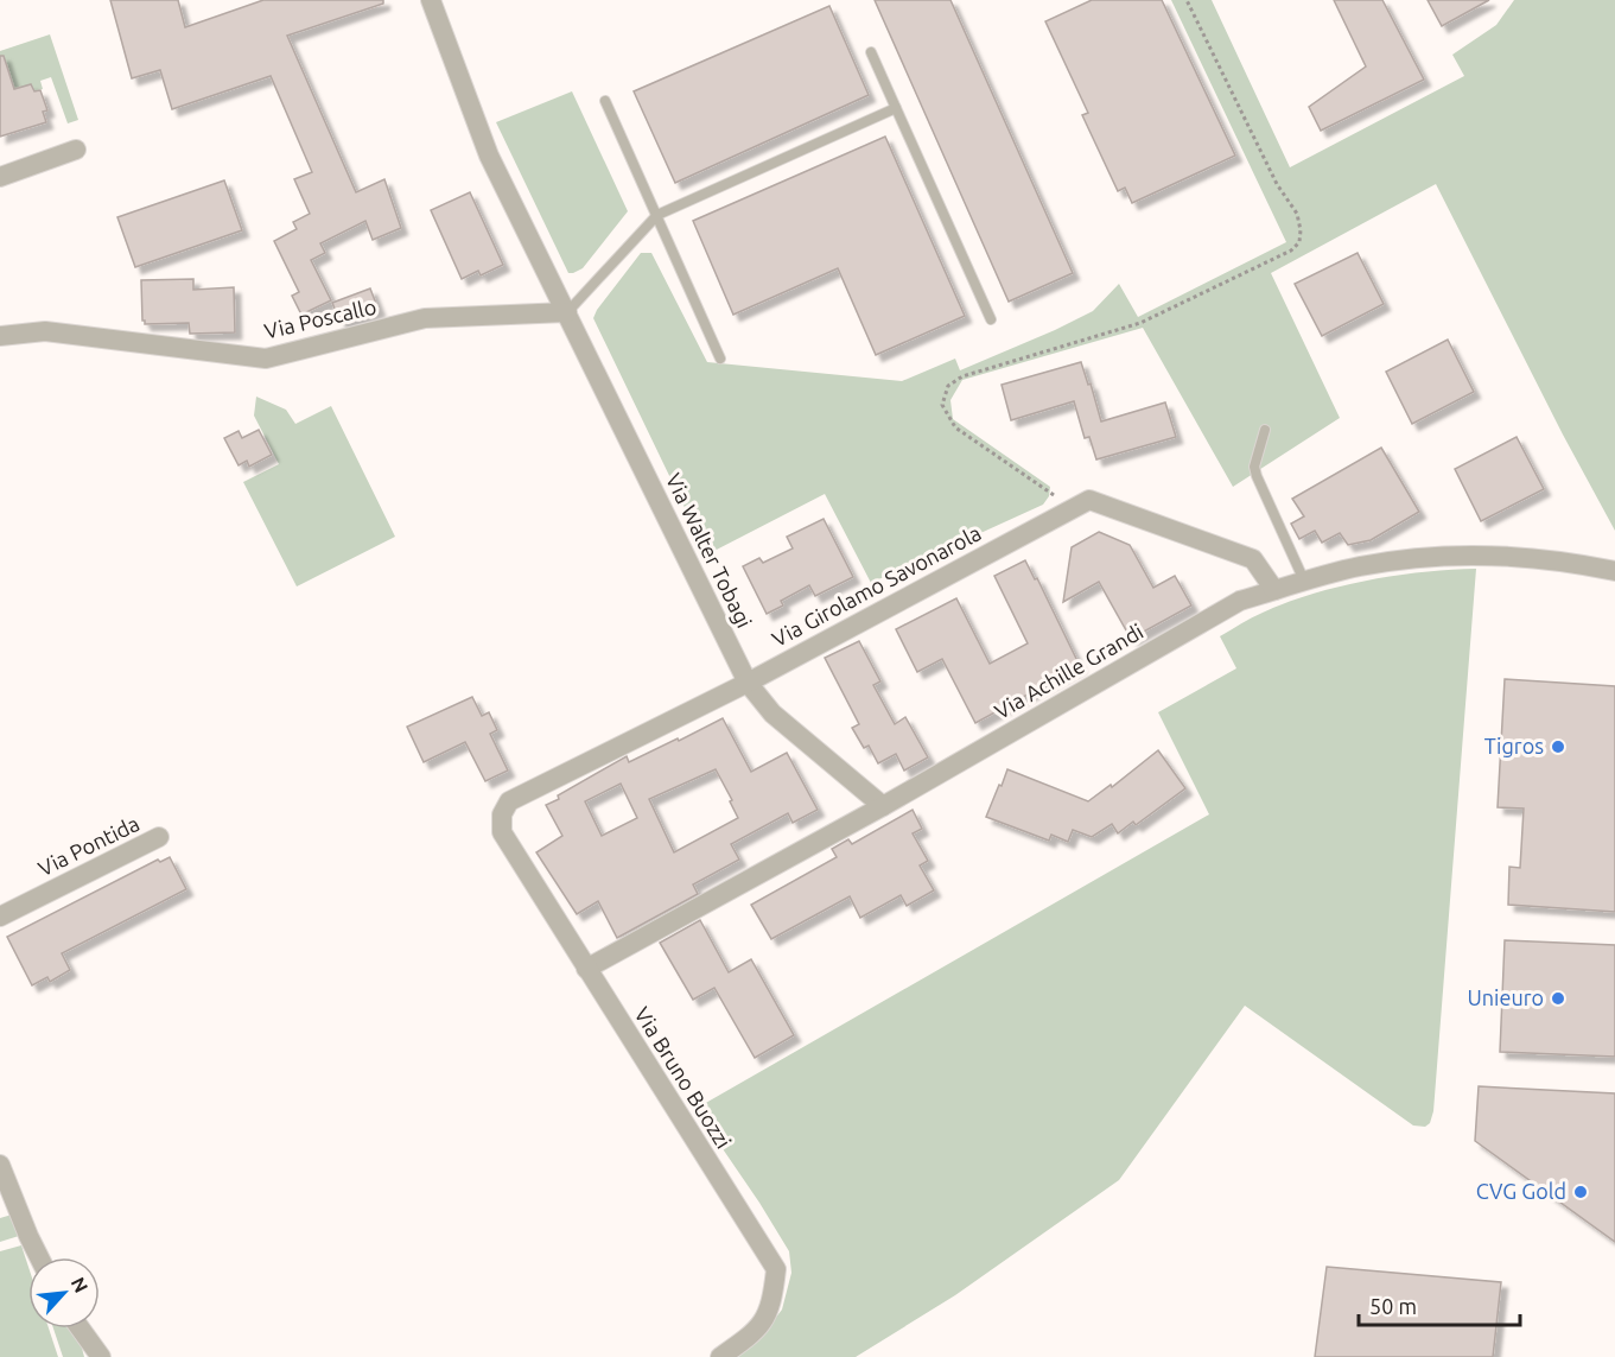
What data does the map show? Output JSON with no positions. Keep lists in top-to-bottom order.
{
  "streets": {
    "street": [
      "Via Poscallo",
      "Via Walter Tobagi",
      "Via Girolamo Savonarola",
      "Via Achille Grandi",
      "Via Pontida",
      "Via Bruno Buozzi"
    ]
  },
  "crossings": [
    ["Via Poscallo", "Via Walter Tobagi"],
    ["Via Walter Tobagi", "Via Girolamo Savonarola"],
    ["Via Walter Tobagi", "Via Achille Grandi"],
    ["Via Girolamo Savonarola", "Via Achille Grandi"],
    ["Via Girolamo Savonarola", "Via Bruno Buozzi"],
    ["Via Achille Grandi", "Via Bruno Buozzi"]
  ],
  "places": ["Tigros", "Unieuro", "CVG Gold"],
  "scale_bar": "50 m",
  "north": "top right"
}
